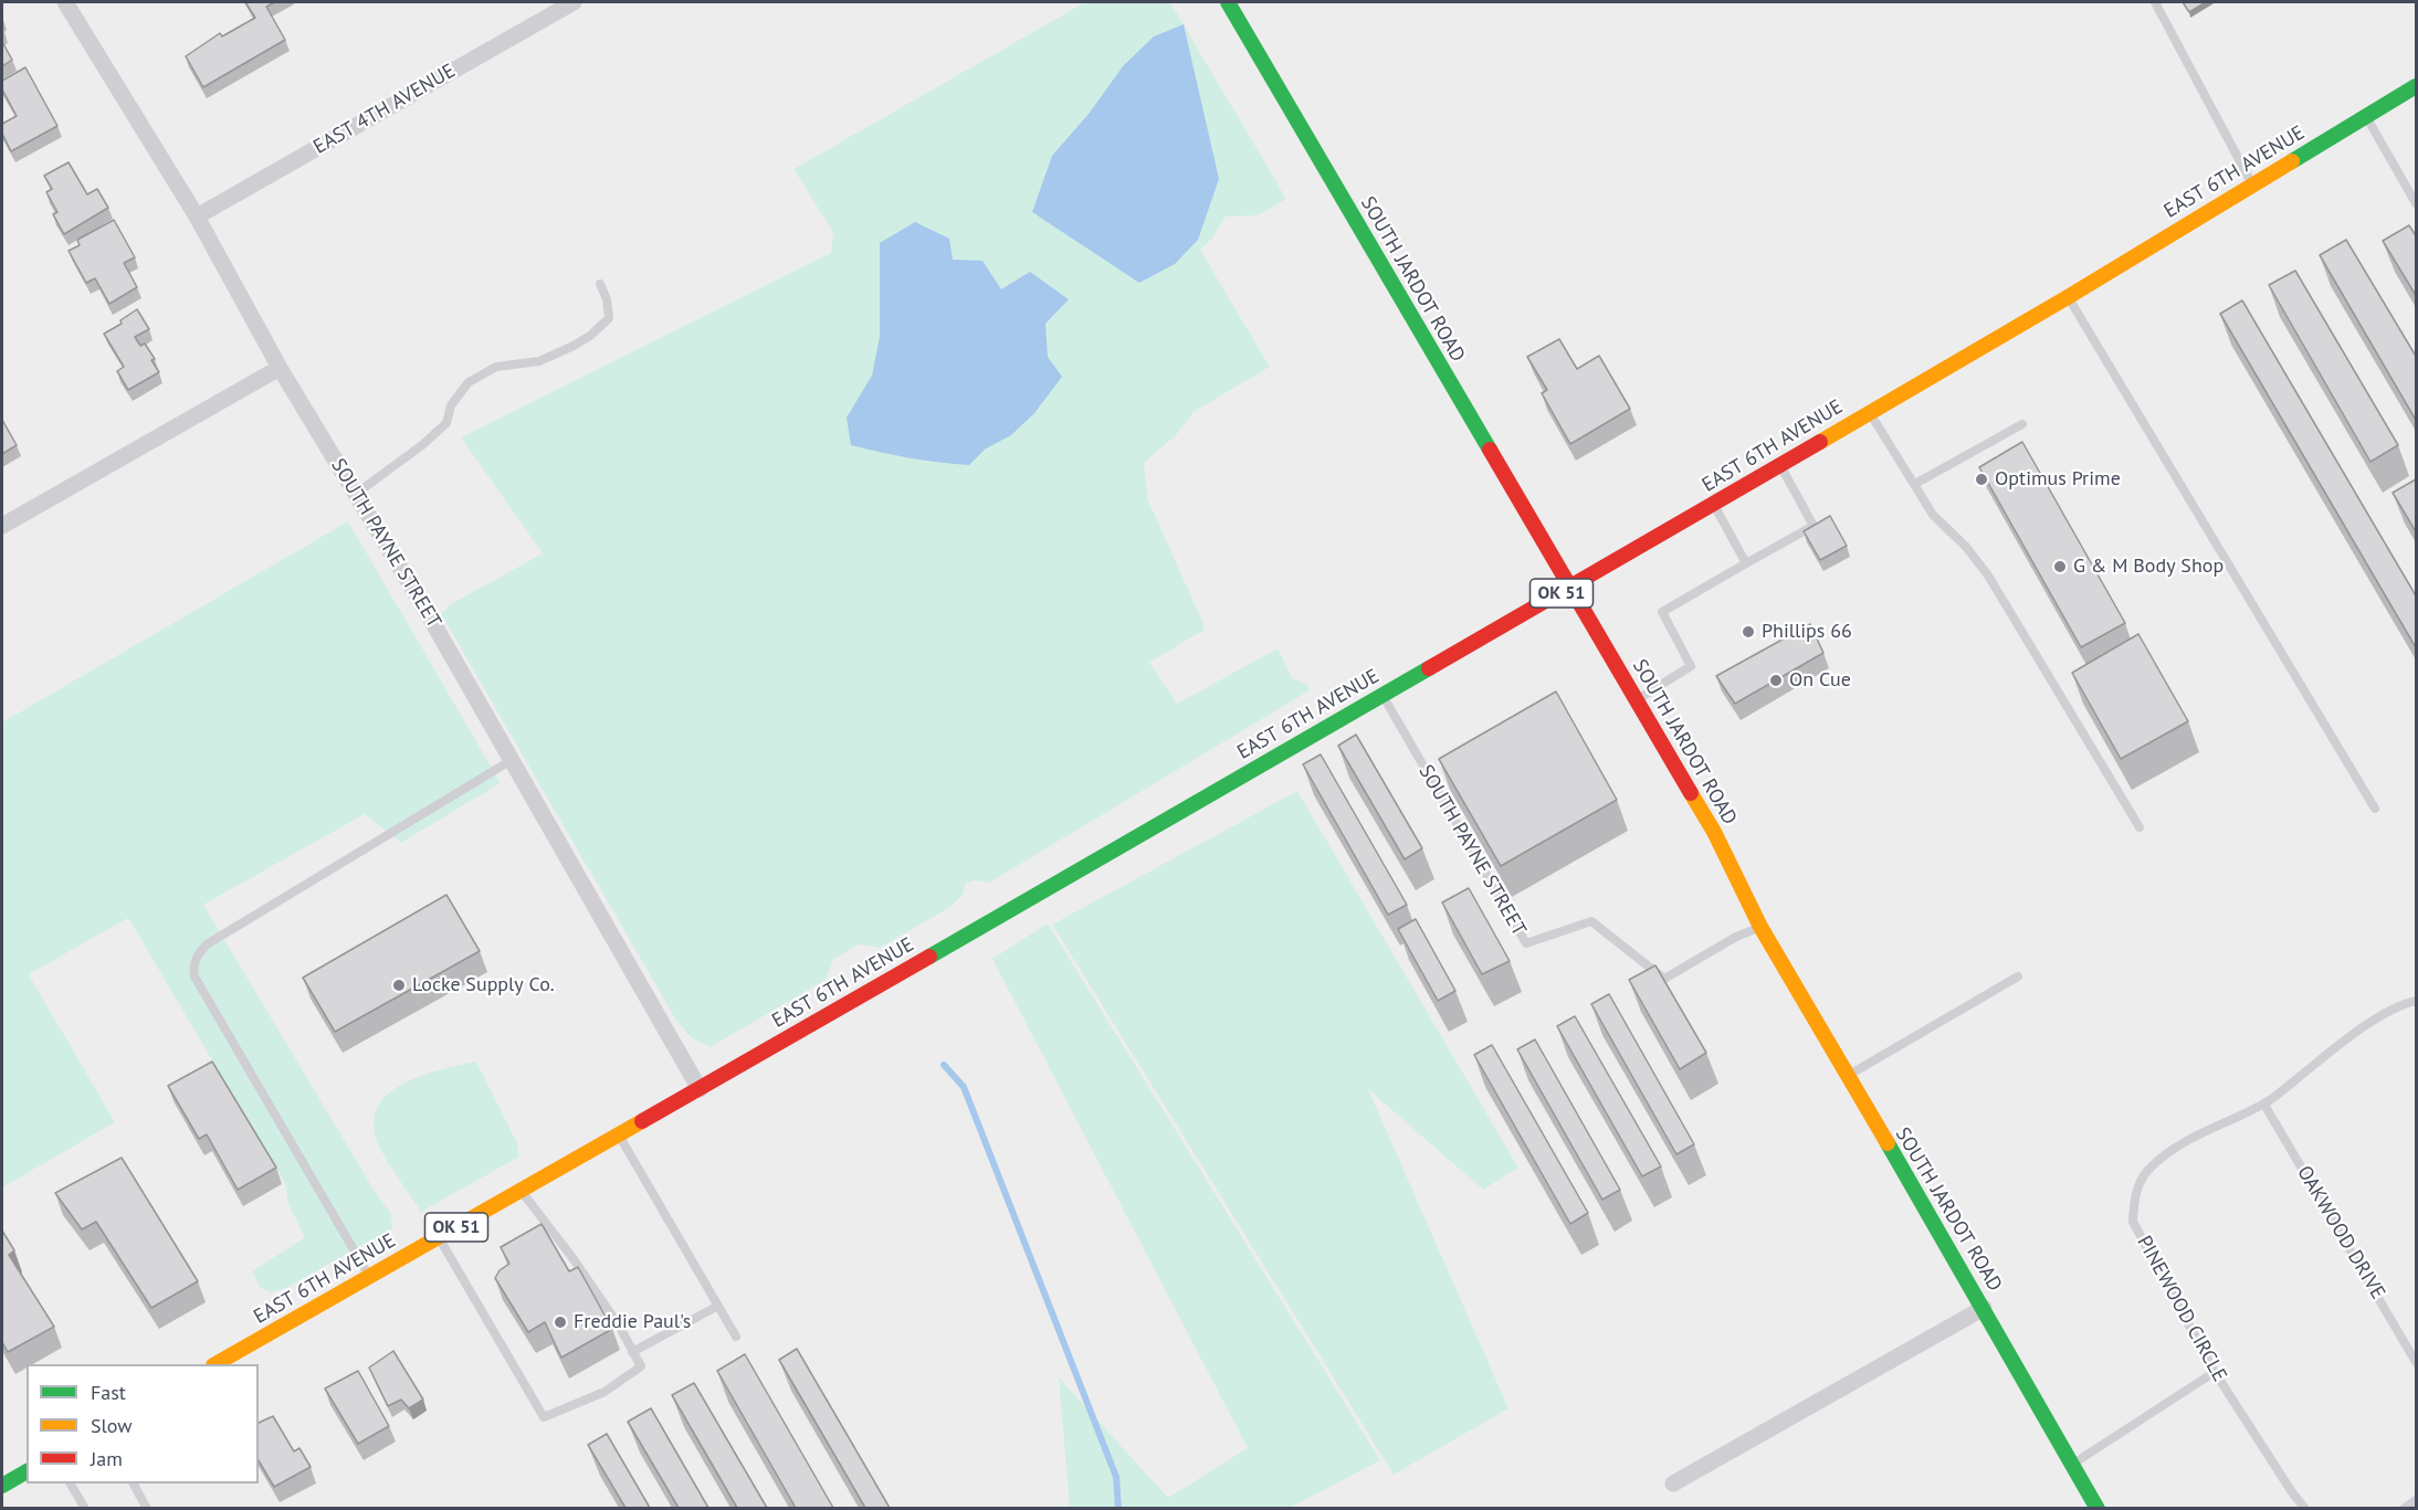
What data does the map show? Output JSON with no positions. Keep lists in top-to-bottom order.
{
  "streets": {
    "main road": ["EAST 6TH AVENUE", "SOUTH JARDOT ROAD", "OK 51"],
    "street": ["EAST 4TH AVENUE", "SOUTH PAYNE STREET"],
    "lane": ["OAKWOOD DRIVE", "PINEWOOD CIRCLE"]
  },
  "crossings": [
    ["EAST 4TH AVENUE", "SOUTH PAYNE STREET"],
    ["EAST 6TH AVENUE", "SOUTH JARDOT ROAD"],
    ["EAST 6TH AVENUE", "SOUTH PAYNE STREET"],
    ["SOUTH JARDOT ROAD", "SOUTH PAYNE STREET"],
    ["OAKWOOD DRIVE", "PINEWOOD CIRCLE"]
  ],
  "places": [
    "Optimus Prime",
    "G & M Body Shop",
    "Phillips 66",
    "On Cue",
    "Locke Supply Co.",
    "Freddie Paul's"
  ],
  "legend": ["Fast", "Slow", "Jam"]
}
